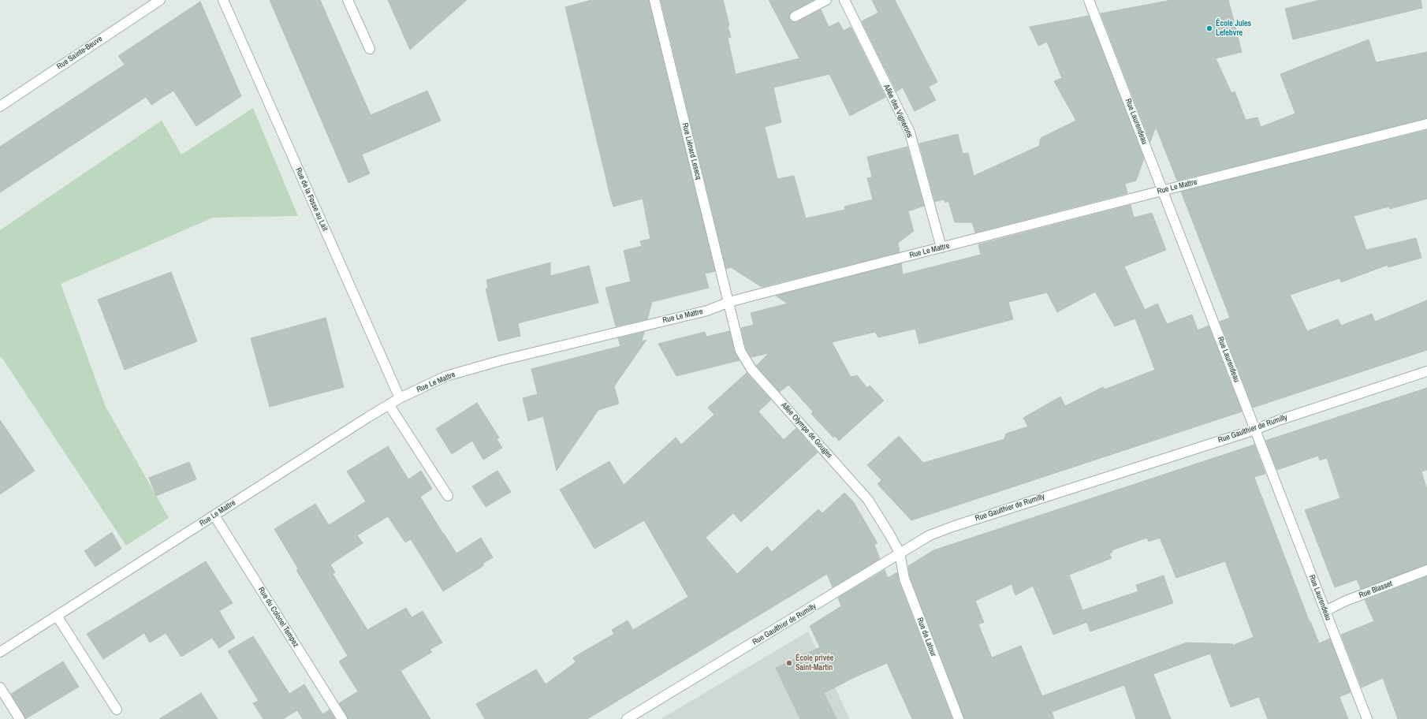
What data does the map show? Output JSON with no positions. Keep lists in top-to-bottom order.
{
  "streets": {
    "street": [
      "Rue Sainte-Beuve",
      "Allée des Vignerons",
      "Rue Laurendeau",
      "Rue Liénard Lesecq",
      "Rue Le Mattre",
      "Rue de la Fosse au Lait",
      "Rue Gaulthier de Rumilly",
      "Allée Olympe de Gouges",
      "Rue Blasset",
      "Rue du Colonel Tempez",
      "Rue de Latour"
    ]
  },
  "crossings": [
    ["Allée des Vignerons", "Rue Le Mattre"],
    ["Rue Laurendeau", "Rue Le Mattre"],
    ["Rue Laurendeau", "Rue Gaulthier de Rumilly"],
    ["Rue Laurendeau", "Rue Blasset"],
    ["Rue Liénard Lesecq", "Rue Le Mattre"],
    ["Rue Liénard Lesecq", "Allée Olympe de Gouges"],
    ["Rue Le Mattre", "Rue de la Fosse au Lait"],
    ["Rue Le Mattre", "Allée Olympe de Gouges"],
    ["Rue Le Mattre", "Rue du Colonel Tempez"],
    ["Rue Gaulthier de Rumilly", "Allée Olympe de Gouges"],
    ["Rue Gaulthier de Rumilly", "Rue de Latour"],
    ["Allée Olympe de Gouges", "Rue de Latour"]
  ],
  "places": ["École Jules Lefebvre", "École privée Saint-Martin"]
}
